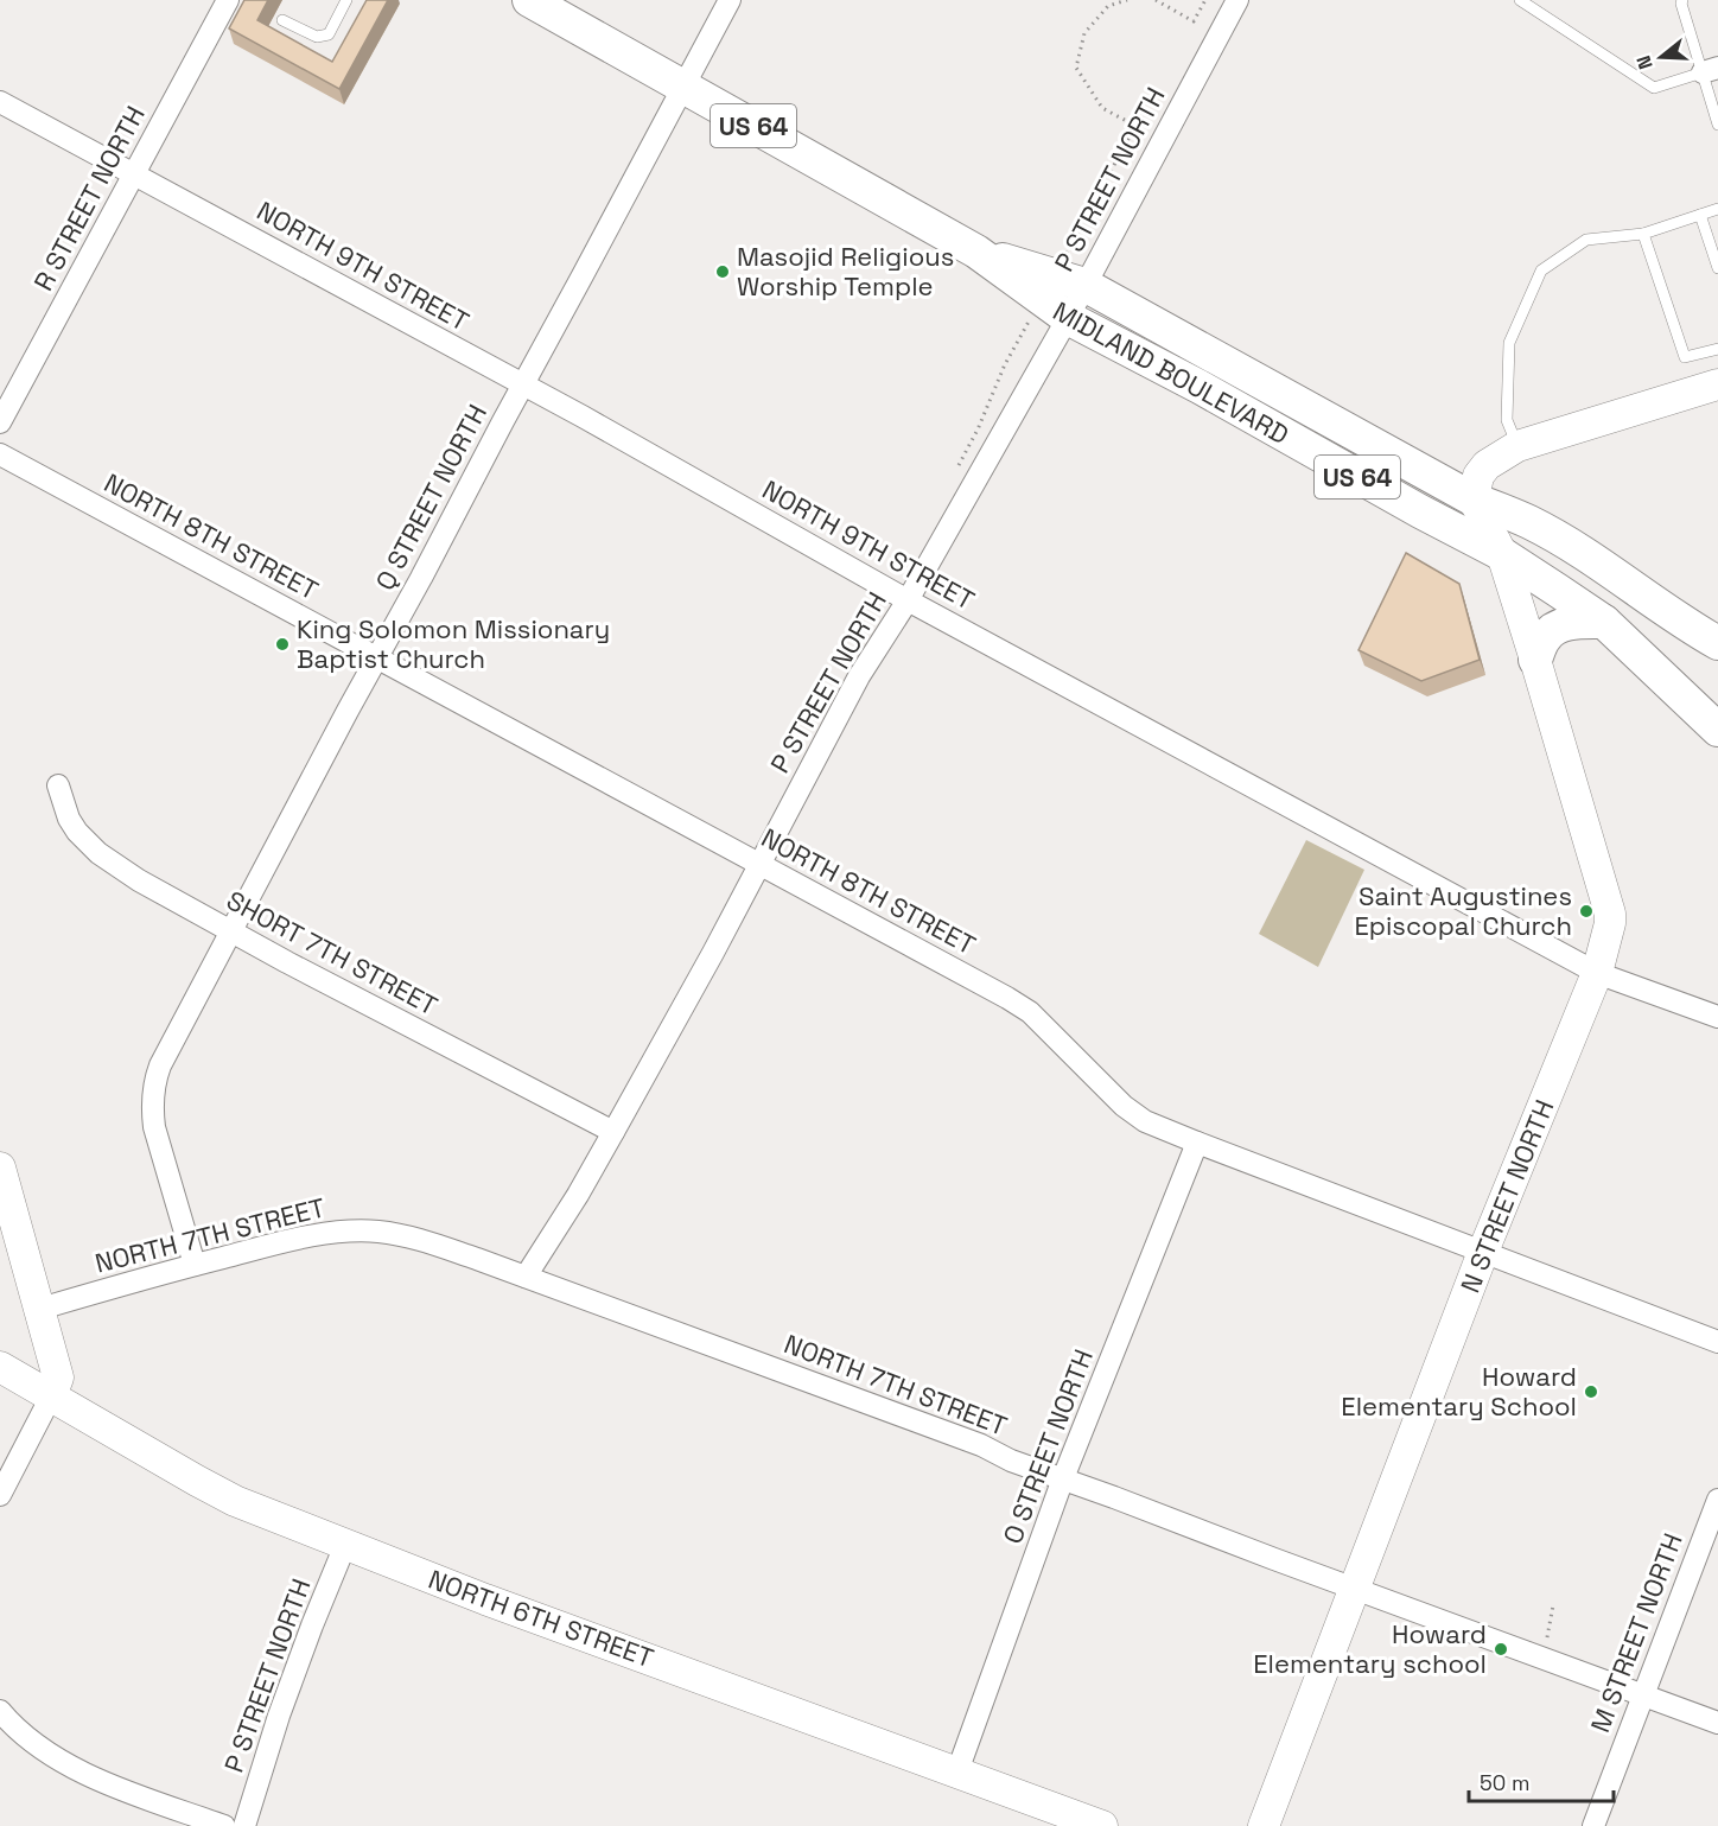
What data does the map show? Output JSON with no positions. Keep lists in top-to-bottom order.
{
  "streets": {
    "main road": ["US 64", "MIDLAND BOULEVARD"],
    "street": [
      "P STREET NORTH",
      "R STREET NORTH",
      "NORTH 9TH STREET",
      "Q STREET NORTH",
      "NORTH 8TH STREET",
      "SHORT 7TH STREET",
      "N STREET NORTH",
      "NORTH 7TH STREET",
      "O STREET NORTH",
      "NORTH 6TH STREET",
      "M STREET NORTH"
    ]
  },
  "crossings": [
    ["US 64", "MIDLAND BOULEVARD"],
    ["US 64", "N STREET NORTH"],
    ["P STREET NORTH", "NORTH 9TH STREET"],
    ["P STREET NORTH", "MIDLAND BOULEVARD"],
    ["P STREET NORTH", "NORTH 8TH STREET"],
    ["P STREET NORTH", "SHORT 7TH STREET"],
    ["P STREET NORTH", "NORTH 7TH STREET"],
    ["P STREET NORTH", "NORTH 6TH STREET"],
    ["R STREET NORTH", "NORTH 9TH STREET"],
    ["NORTH 9TH STREET", "Q STREET NORTH"],
    ["NORTH 9TH STREET", "N STREET NORTH"],
    ["MIDLAND BOULEVARD", "Q STREET NORTH"],
    ["MIDLAND BOULEVARD", "N STREET NORTH"],
    ["Q STREET NORTH", "NORTH 8TH STREET"],
    ["Q STREET NORTH", "SHORT 7TH STREET"],
    ["Q STREET NORTH", "NORTH 7TH STREET"],
    ["NORTH 8TH STREET", "N STREET NORTH"],
    ["NORTH 8TH STREET", "O STREET NORTH"],
    ["N STREET NORTH", "NORTH 7TH STREET"],
    ["NORTH 7TH STREET", "O STREET NORTH"],
    ["NORTH 7TH STREET", "M STREET NORTH"],
    ["O STREET NORTH", "NORTH 6TH STREET"]
  ],
  "places": [
    "Masojid Religious Worship Temple",
    "King Solomon Missionary Baptist Church",
    "Saint Augustines Episcopal Church",
    "Howard Elementary School",
    "Howard Elementary school"
  ],
  "scale_bar": "50 m",
  "north": "left"
}
